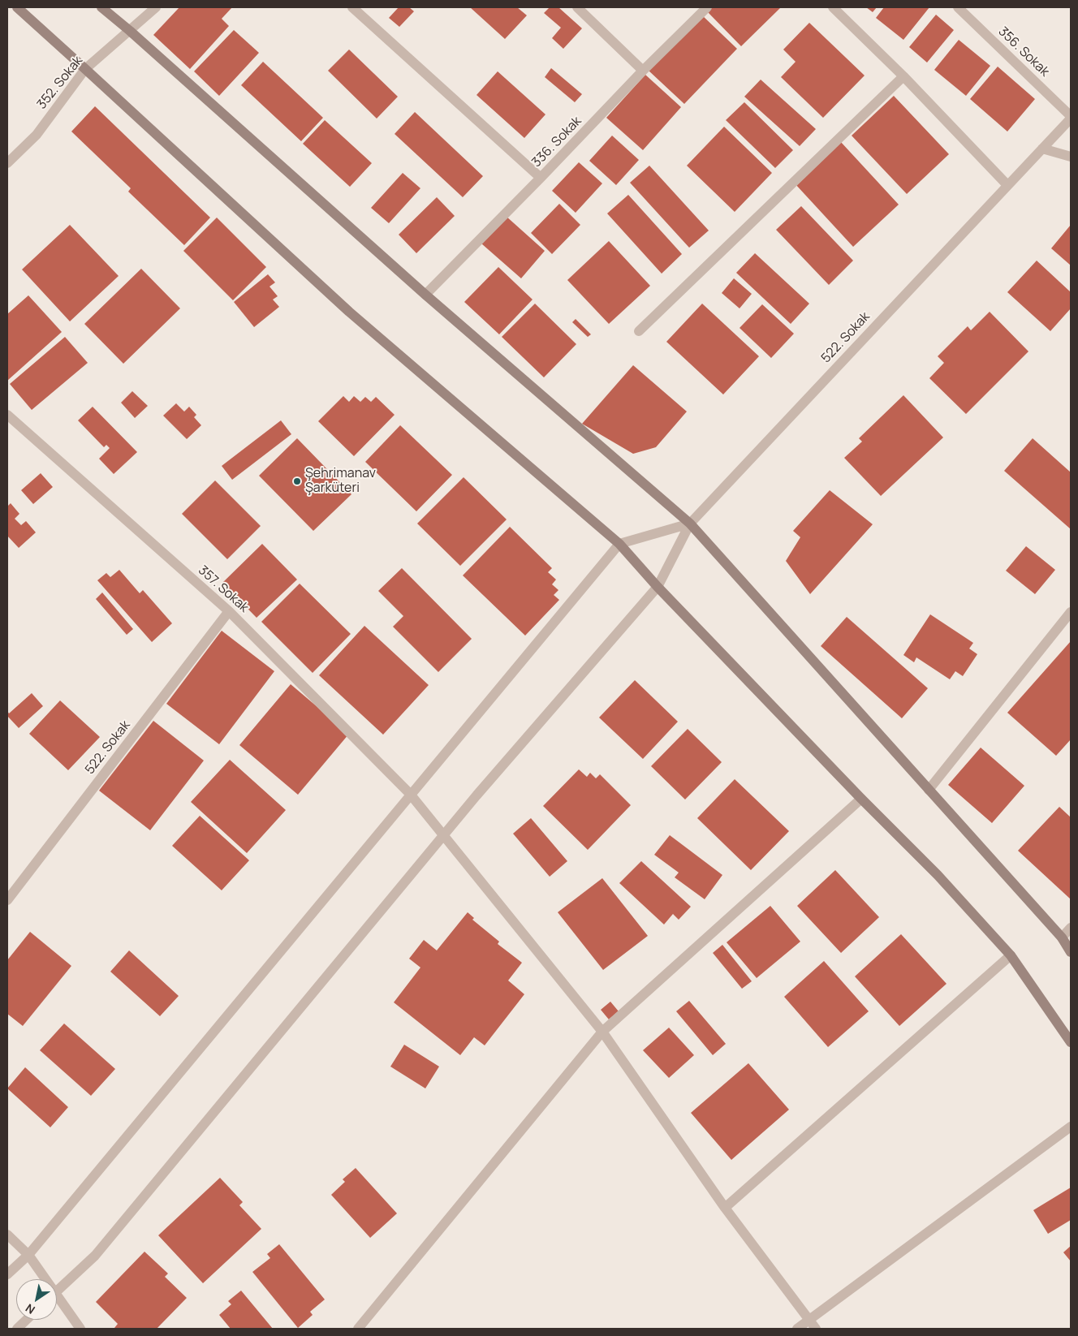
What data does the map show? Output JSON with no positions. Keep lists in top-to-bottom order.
{
  "streets": {
    "street": [
      "356. Sokak",
      "352. Sokak",
      "336. Sokak",
      "522. Sokak",
      "357. Sokak"
    ]
  },
  "crossings": [
    ["356. Sokak", "522. Sokak"],
    ["522. Sokak", "357. Sokak"]
  ],
  "places": ["Şehrimanav Şarküteri"],
  "north": "bottom left"
}
